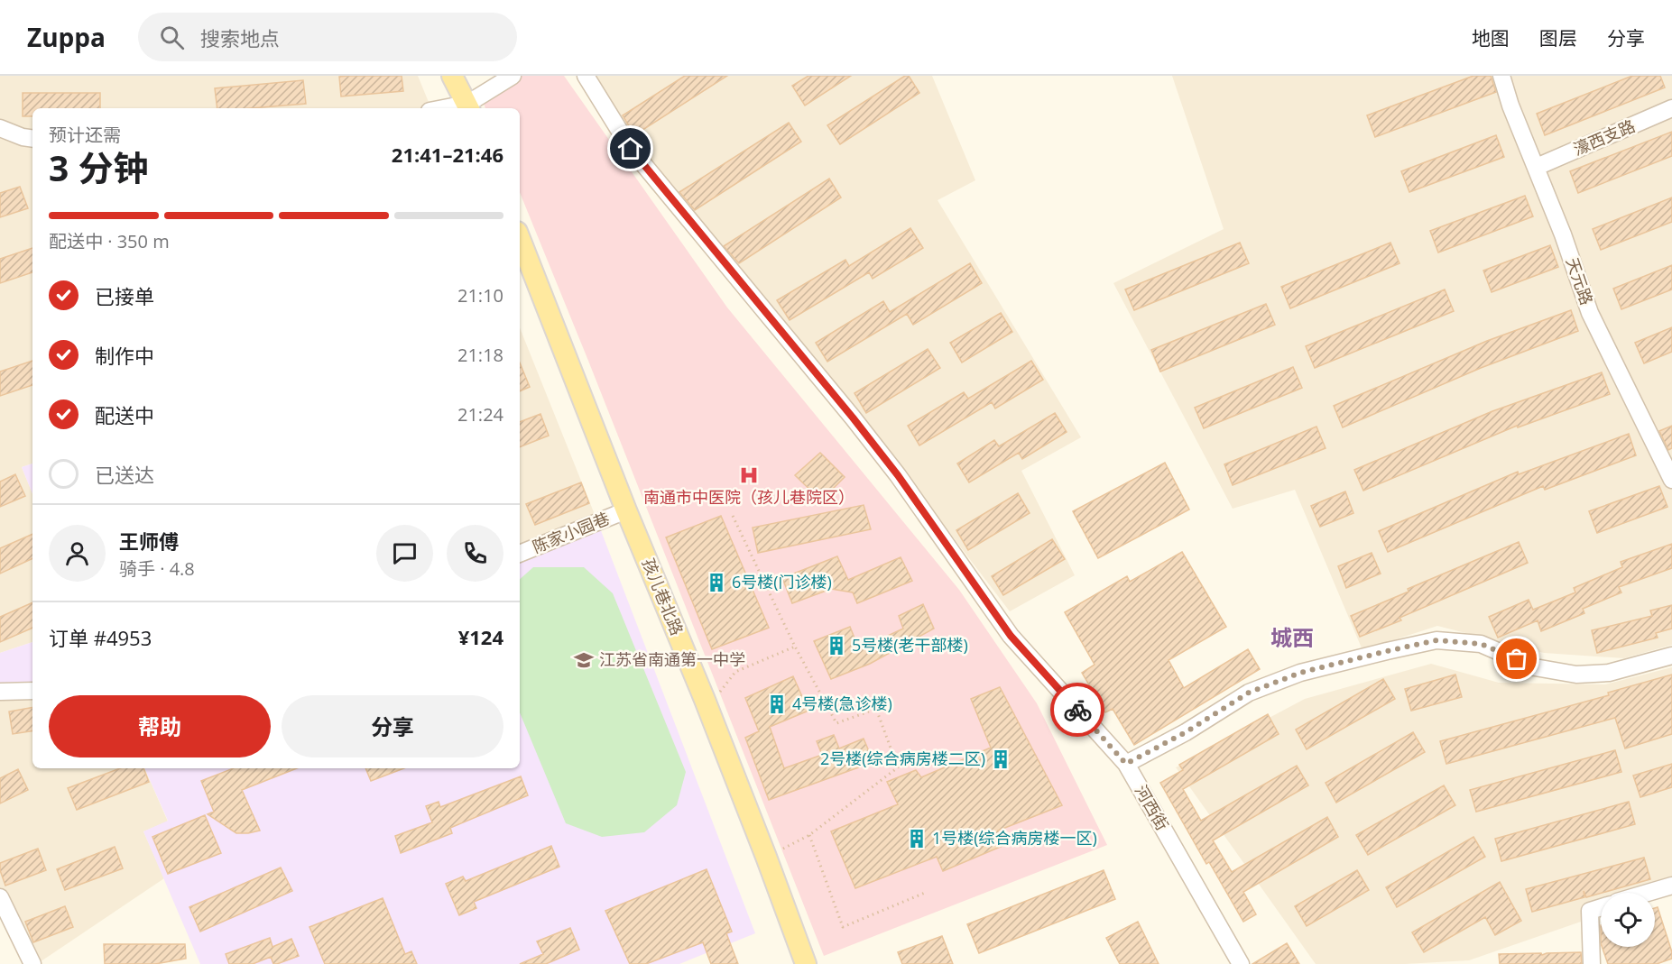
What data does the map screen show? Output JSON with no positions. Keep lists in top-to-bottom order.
{
  "streets": {
    "main road": ["孩儿巷北路"],
    "street": [
      "濠西支路",
      "天元路",
      "陈家小园巷",
      "河西街"
    ]
  },
  "crossings": [
    ["濠西支路", "天元路"],
    ["陈家小园巷", "孩儿巷北路"]
  ],
  "districts": ["城西"],
  "places": {
    "hospital": ["南通市中医院（孩儿巷院区）"],
    "building": [
      "6号楼(门诊楼)",
      "5号楼(老干部楼)",
      "4号楼(急诊楼)",
      "2号楼(综合病房楼二区)",
      "1号楼(综合病房楼一区)"
    ],
    "school or university": ["江苏省南通第一中学"]
  },
  "page": {
    "header": "Zuppa",
    "search": "搜索地点",
    "nav": ["地图", "图层", "分享"],
    "heading": ["3 分钟", "预计还需", "21:41–21:46"],
    "panel": [
      "王师傅",
      "骑手 · 4.8",
      "订单 #4953",
      "¥124"
    ],
    "bar": "配送中 · 350 m",
    "list": [
      ["已接单", "21:10"],
      ["制作中", "21:18"],
      ["配送中", "21:24"],
      "已送达"
    ],
    "buttons": ["帮助", "分享"]
  }
}
